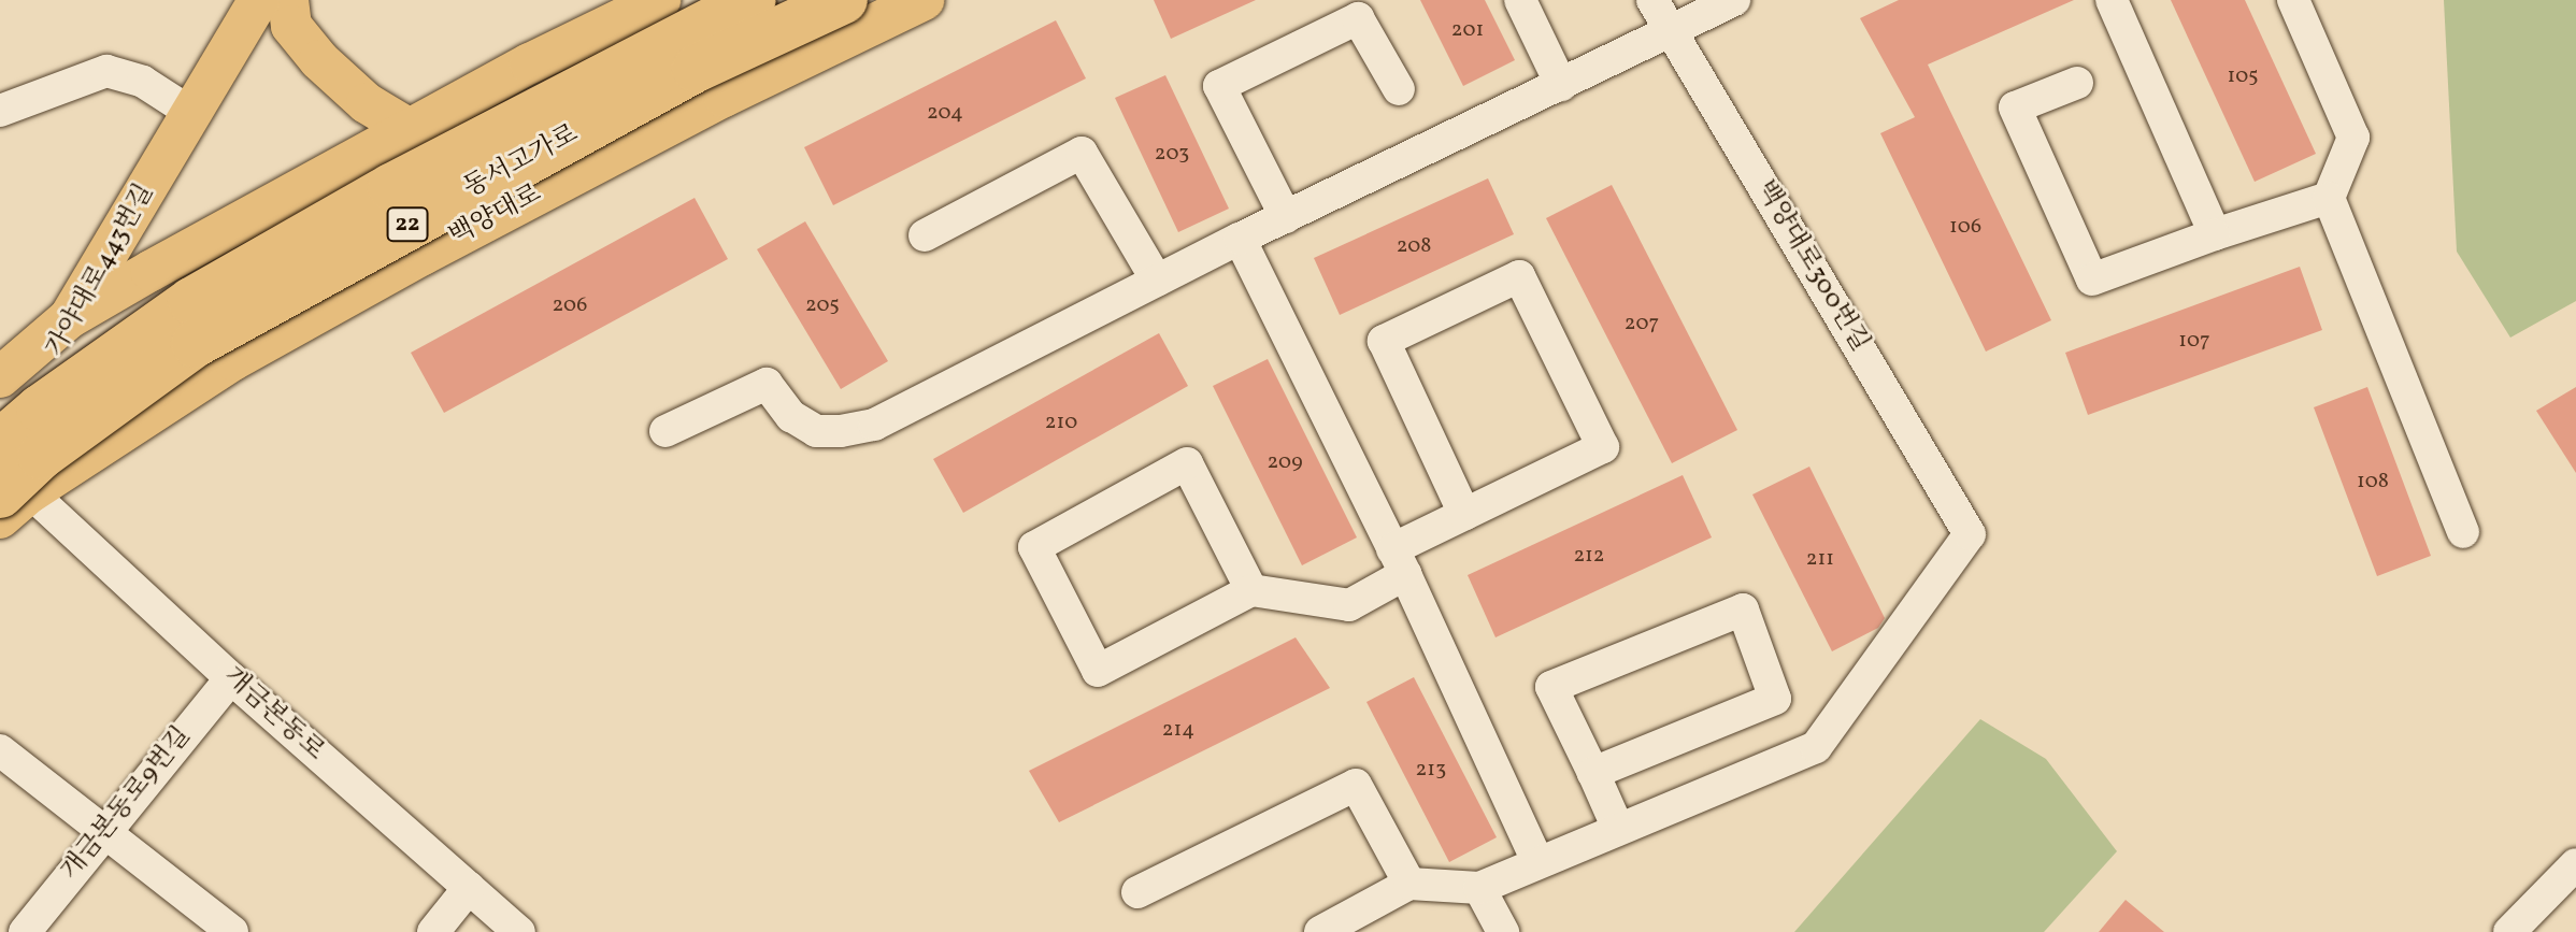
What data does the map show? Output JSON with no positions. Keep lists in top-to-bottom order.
{
  "streets": {
    "highway": ["동서고가로", "22"],
    "main road": ["백양대로", "가야대로443번길"],
    "street": ["백양대로300번길", "개금본동로", "개금본동로9번길"]
  },
  "crossings": [
    ["동서고가로", "백양대로"],
    ["동서고가로", "가야대로443번길"],
    ["동서고가로", "개금본동로"],
    ["백양대로", "가야대로443번길"],
    ["백양대로", "개금본동로"],
    ["가야대로443번길", "개금본동로"],
    ["개금본동로", "개금본동로9번길"]
  ],
  "house_numbers": [
    "201",
    "105",
    "204",
    "203",
    "106",
    "208",
    "206",
    "205",
    "207",
    "107",
    "210",
    "209",
    "108",
    "212",
    "211",
    "214",
    "213"
  ]
}
